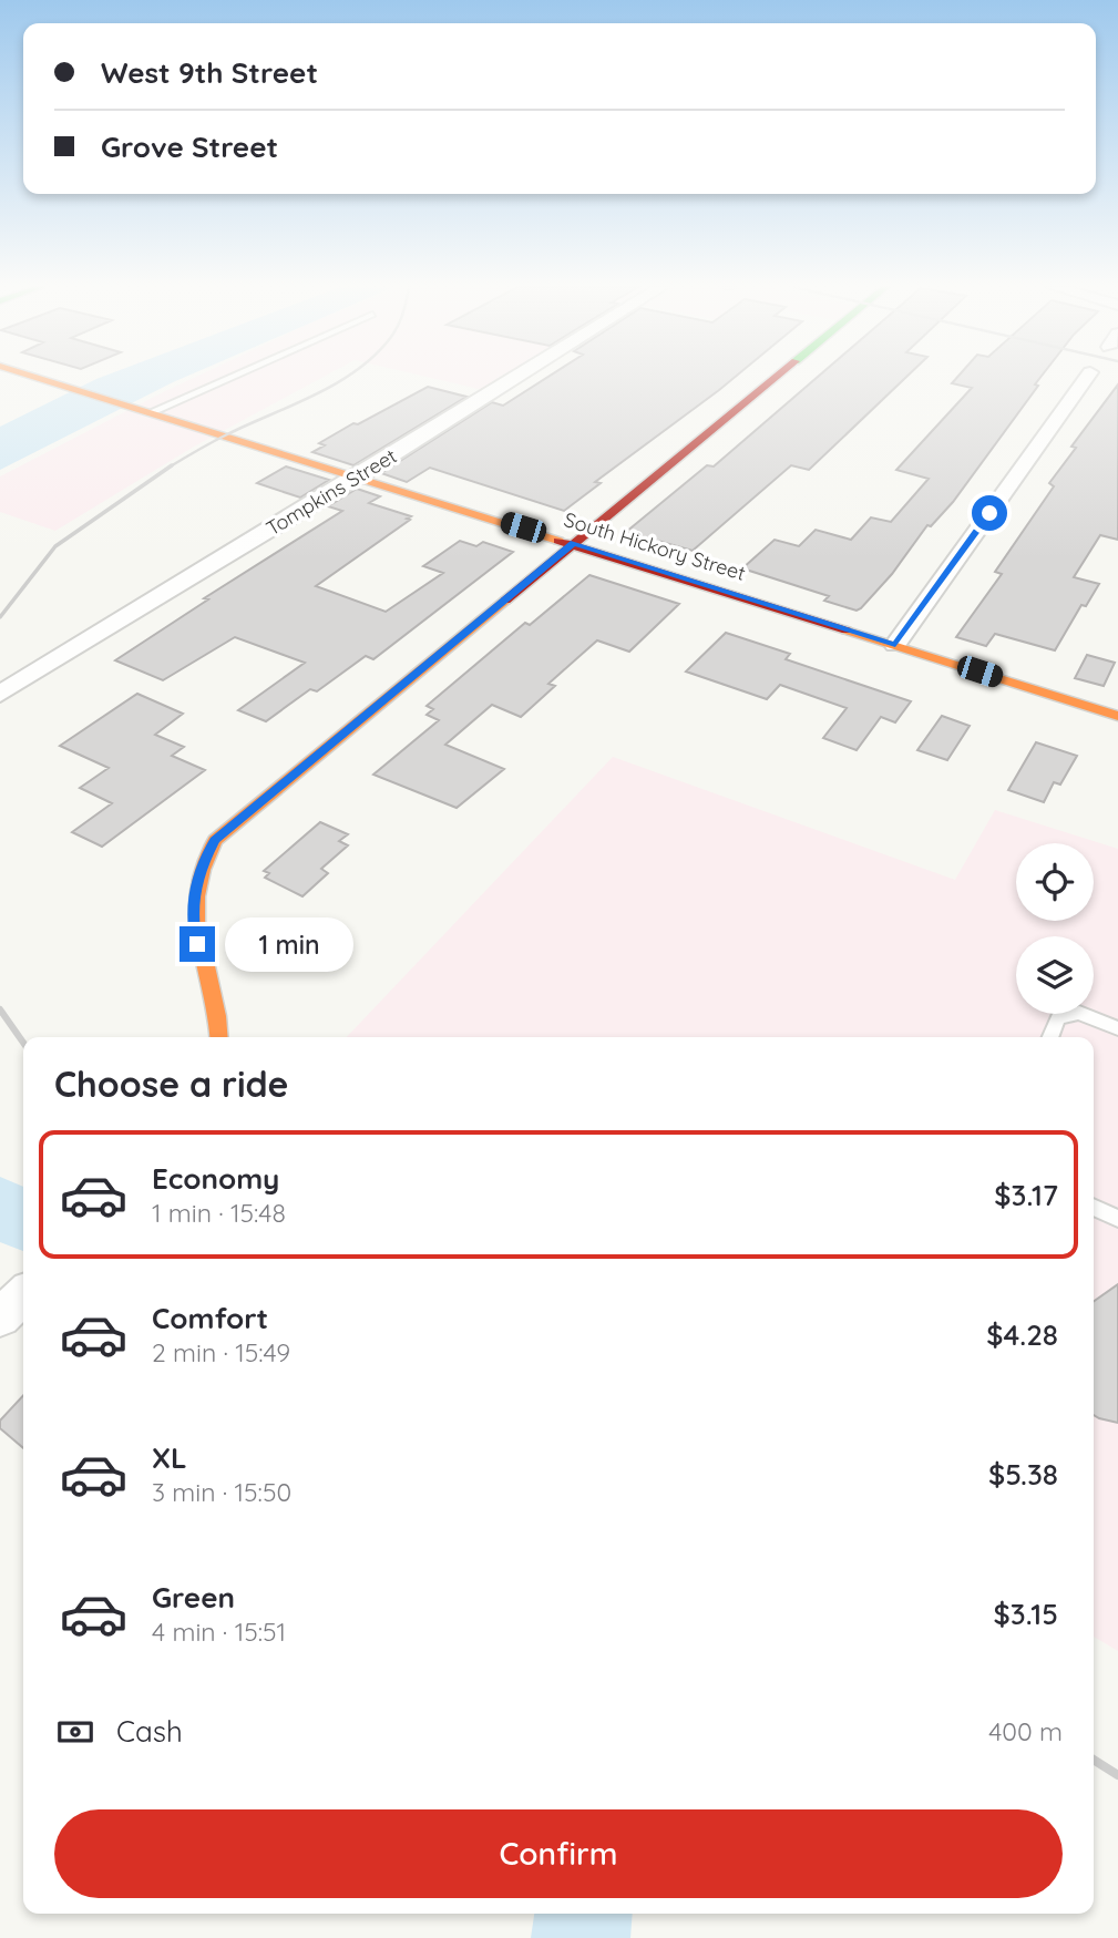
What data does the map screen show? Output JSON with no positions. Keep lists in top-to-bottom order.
{
  "streets": {
    "street": ["Tompkins Street", "South Hickory Street"]
  },
  "crossings": [
    ["Tompkins Street", "South Hickory Street"]
  ],
  "page": {
    "banner": ["West 9th Street", "Grove Street"],
    "bubble": "1 min",
    "heading": "Choose a ride",
    "list": [
      {
        "name": "Economy",
        "note": "1 min · 15:48",
        "value": "$3.17"
      },
      {
        "name": "Comfort",
        "note": "2 min · 15:49",
        "value": "$4.28"
      },
      {
        "name": "XL",
        "note": "3 min · 15:50",
        "value": "$5.38"
      },
      {
        "name": "Green",
        "note": "4 min · 15:51",
        "value": "$3.15"
      }
    ],
    "pay": ["Cash", "400 m"],
    "buttons": "Confirm"
  }
}
